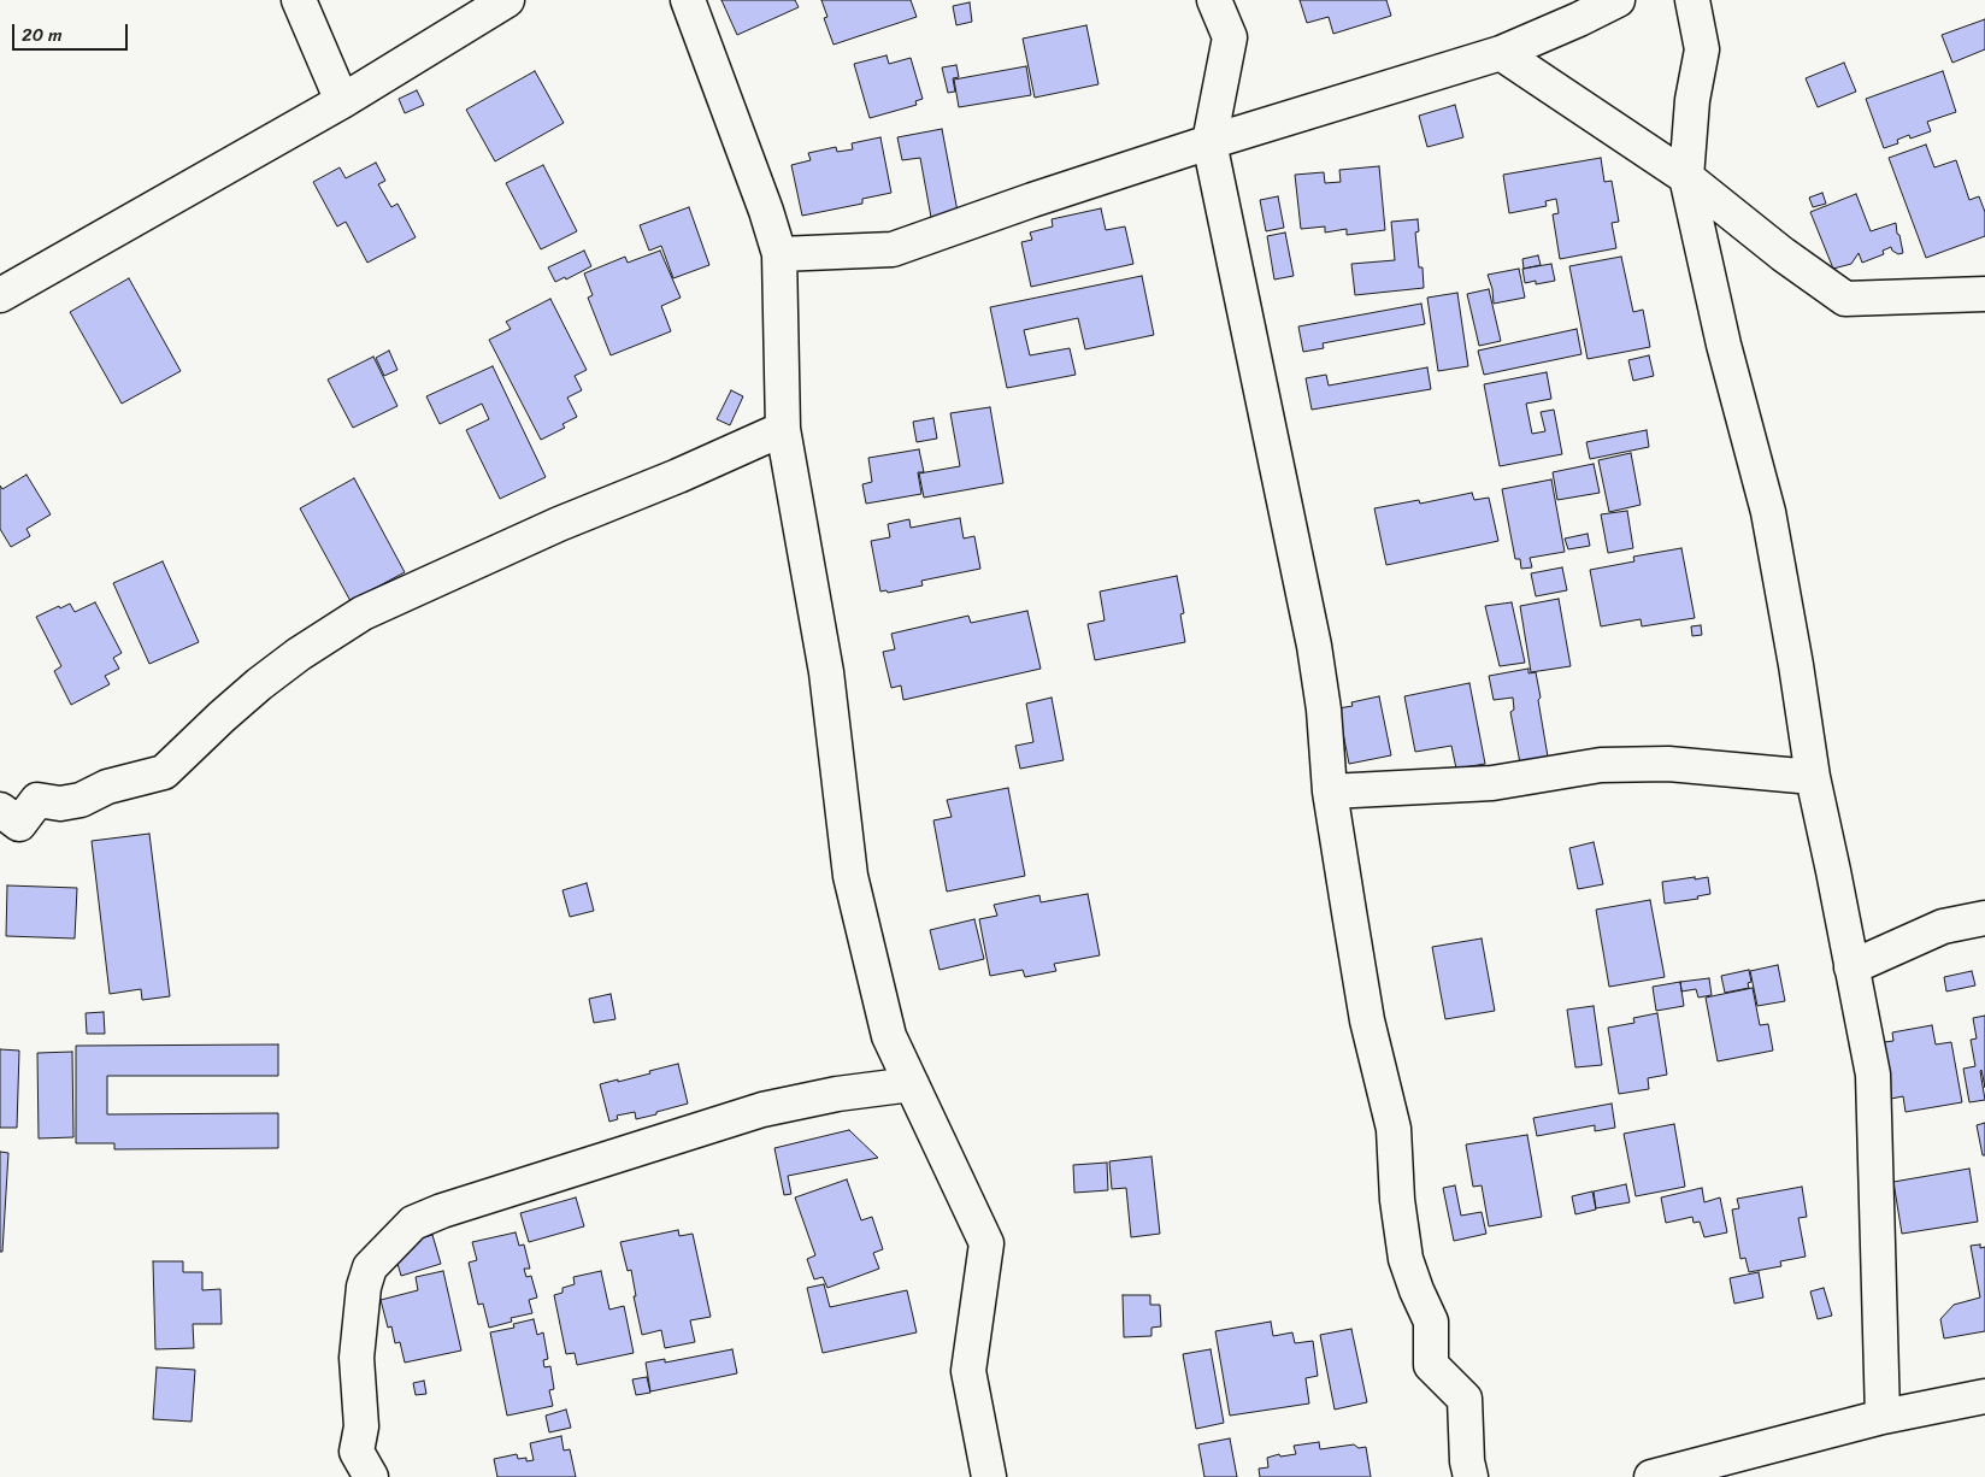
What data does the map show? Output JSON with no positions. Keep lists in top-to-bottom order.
{
  "scale_bar": "20 m"
}
